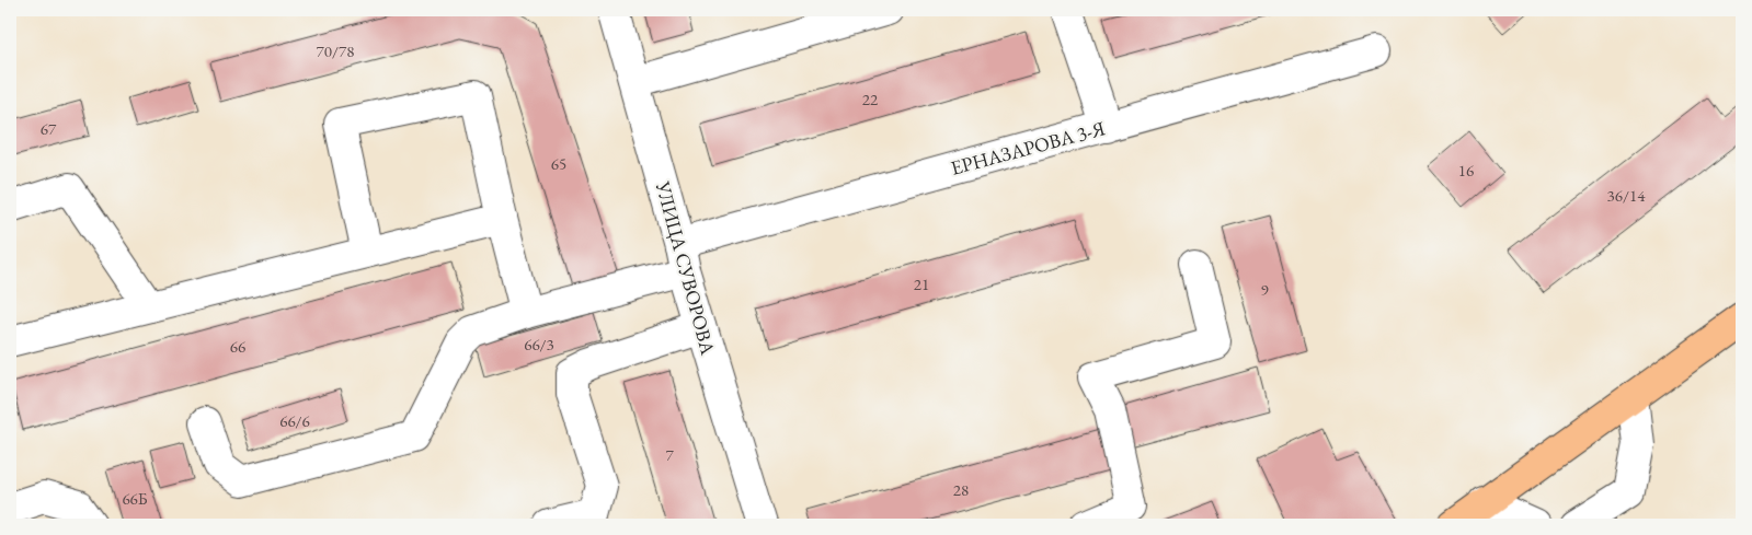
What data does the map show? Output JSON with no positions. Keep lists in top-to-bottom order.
{
  "streets": {
    "street": ["ЕРНАЗАРОВА 3-Я", "УЛИЦА СУВОРОВА"]
  },
  "crossings": [
    ["ЕРНАЗАРОВА 3-Я", "УЛИЦА СУВОРОВА"]
  ],
  "house_numbers": [
    "70/78",
    "22",
    "67",
    "65",
    "16",
    "36/14",
    "21",
    "9",
    "66/3",
    "66",
    "66/6",
    "7",
    "28",
    "66Б"
  ]
}
